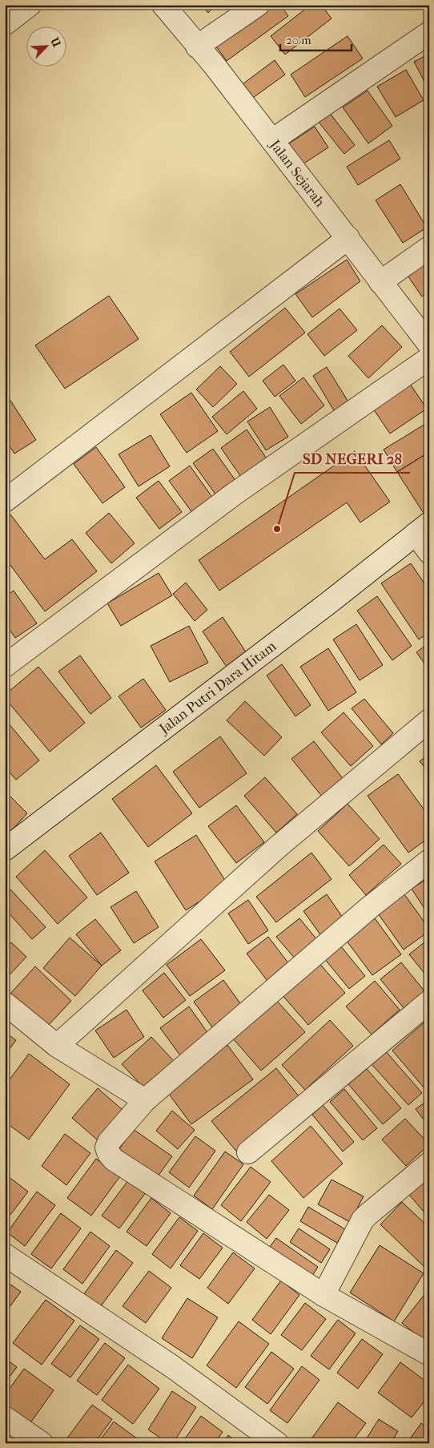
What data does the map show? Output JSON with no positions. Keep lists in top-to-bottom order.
{
  "streets": {
    "street": ["Jalan Sejarah", "Jalan Putri Dara Hitam"]
  },
  "places": ["SD NEGERI 28"],
  "scale_bar": "20 m",
  "north": "top right"
}
